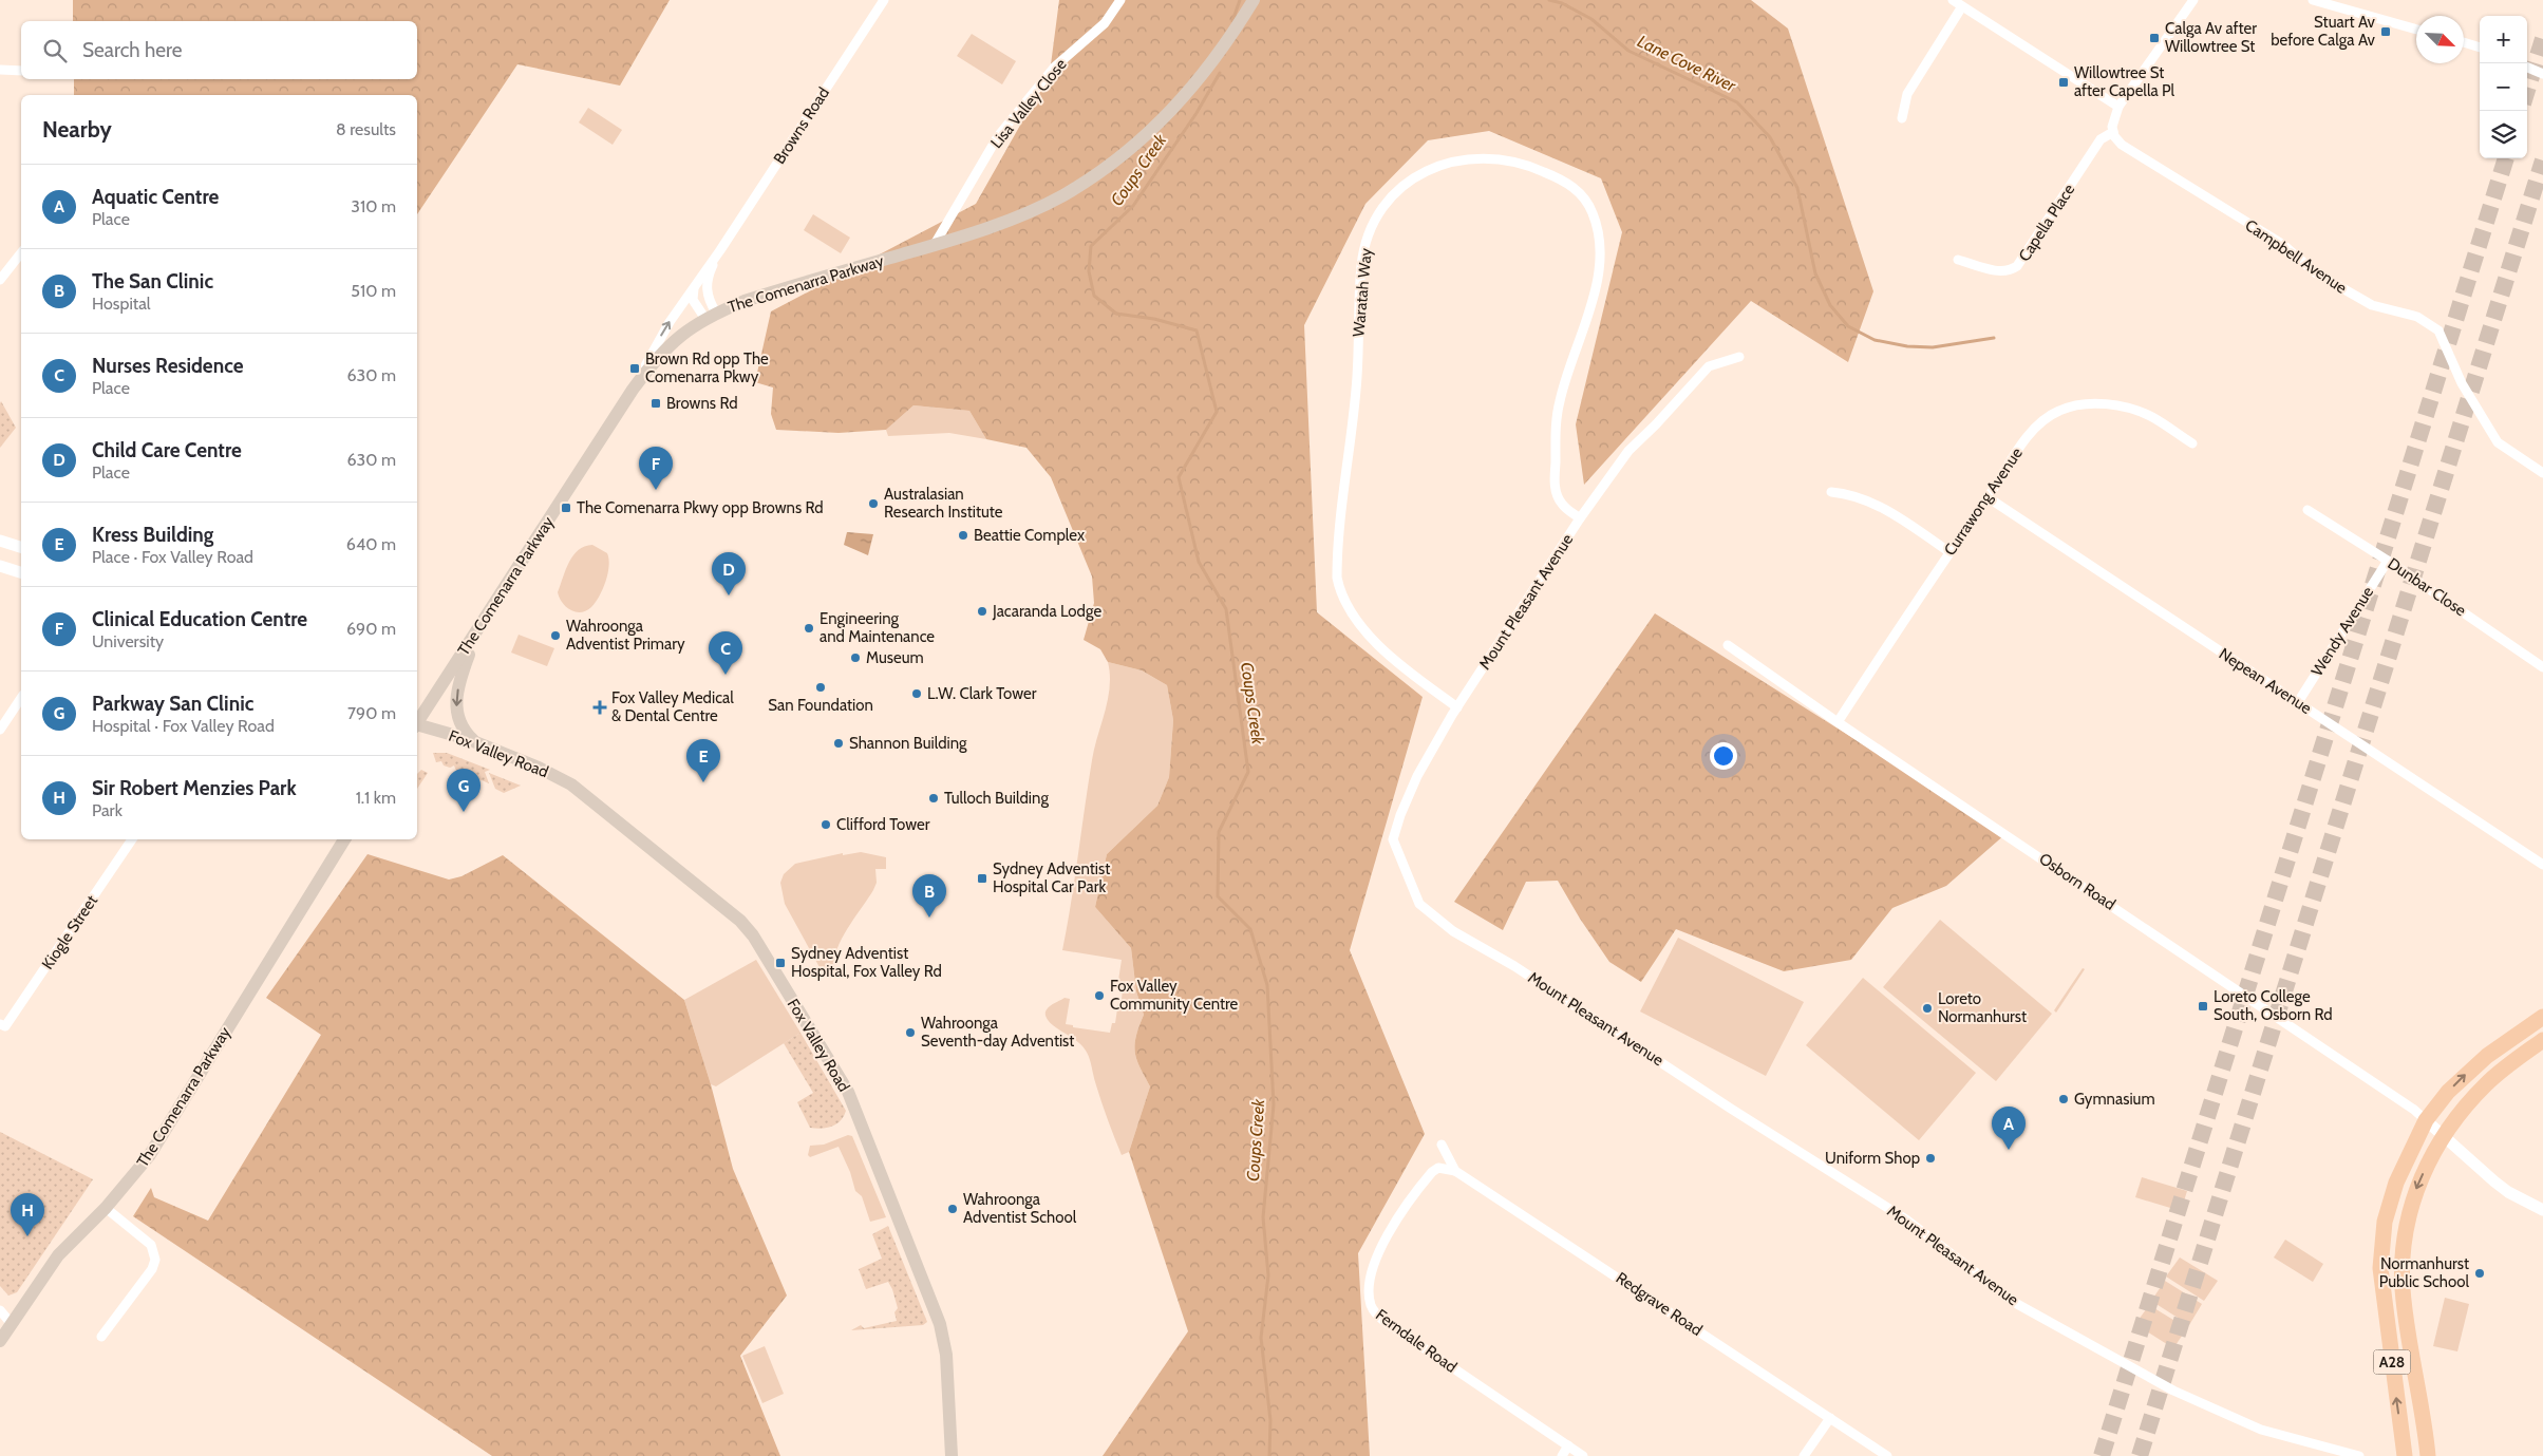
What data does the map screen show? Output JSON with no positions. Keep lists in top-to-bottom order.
{
  "streets": {
    "highway": ["A28"],
    "main road": ["The Comenarra Parkway", "Fox Valley Road"],
    "street": [
      "Lisa Valley Close",
      "Browns Road",
      "Capella Place",
      "Campbell Avenue",
      "Waratah Way",
      "Currawong Avenue",
      "Dunbar Close",
      "Mount Pleasant Avenue",
      "Wendy Avenue",
      "Nepean Avenue",
      "Osborn Road",
      "Kiogle Street",
      "Redgrave Road",
      "Ferndale Road"
    ]
  },
  "crossings": [
    ["Lisa Valley Close", "The Comenarra Parkway"],
    ["Browns Road", "The Comenarra Parkway"],
    ["Capella Place", "Campbell Avenue"],
    ["Waratah Way", "Mount Pleasant Avenue"],
    ["Currawong Avenue", "Nepean Avenue"],
    ["Currawong Avenue", "Osborn Road"],
    ["Dunbar Close", "Wendy Avenue"],
    ["Wendy Avenue", "Nepean Avenue"],
    ["Osborn Road", "A28"],
    ["Redgrave Road", "Ferndale Road"]
  ],
  "water": ["Lane Cove River", "Coups Creek"],
  "places": {
    "transit": [
      "Stuart Av before Calga Av",
      "Calga Av after Willowtree St",
      "Willowtree St after Capella Pl",
      "Brown Rd opp The Comenarra Pkwy",
      "Browns Rd",
      "The Comenarra Pkwy opp Browns Rd",
      "Sydney Adventist Hospital Car Park",
      "Sydney Adventist Hospital, Fox Valley Rd",
      "Loreto College South, Osborn Rd"
    ],
    "other": [
      "Australasian Research Institute",
      "Beattie Complex",
      "Jacaranda Lodge",
      "Engineering and Maintenance",
      "Wahroonga Adventist Primary",
      "Museum",
      "San Foundation",
      "L.W. Clark Tower",
      "Shannon Building",
      "Tulloch Building",
      "Clifford Tower",
      "Fox Valley Community Centre",
      "Loreto Normanhurst",
      "Wahroonga Seventh-day Adventist",
      "Gymnasium",
      "Uniform Shop",
      "Wahroonga Adventist School",
      "Normanhurst Public School"
    ],
    "health": ["Fox Valley Medical & Dental Centre"]
  },
  "north": "bottom right",
  "page": {
    "map_buttons": ["+", "−"],
    "search": "Search here",
    "heading": ["Nearby", "8 results"],
    "list": [
      {
        "mark": "A",
        "name": "Aquatic Centre",
        "note": "Place",
        "value": "310 m"
      },
      {
        "mark": "B",
        "name": "The San Clinic",
        "note": "Hospital",
        "value": "510 m"
      },
      {
        "mark": "C",
        "name": "Nurses Residence",
        "note": "Place",
        "value": "630 m"
      },
      {
        "mark": "D",
        "name": "Child Care Centre",
        "note": "Place",
        "value": "630 m"
      },
      {
        "mark": "E",
        "name": "Kress Building",
        "note": "Place · Fox Valley Road",
        "value": "640 m"
      },
      {
        "mark": "F",
        "name": "Clinical Education Centre",
        "note": "University",
        "value": "690 m"
      },
      {
        "mark": "G",
        "name": "Parkway San Clinic",
        "note": "Hospital · Fox Valley Road",
        "value": "790 m"
      },
      {
        "mark": "H",
        "name": "Sir Robert Menzies Park",
        "note": "Park",
        "value": "1.1 km"
      }
    ],
    "pins": [
      "F",
      "D",
      "C",
      "E",
      "G",
      "B",
      "A",
      "H"
    ]
  }
}
